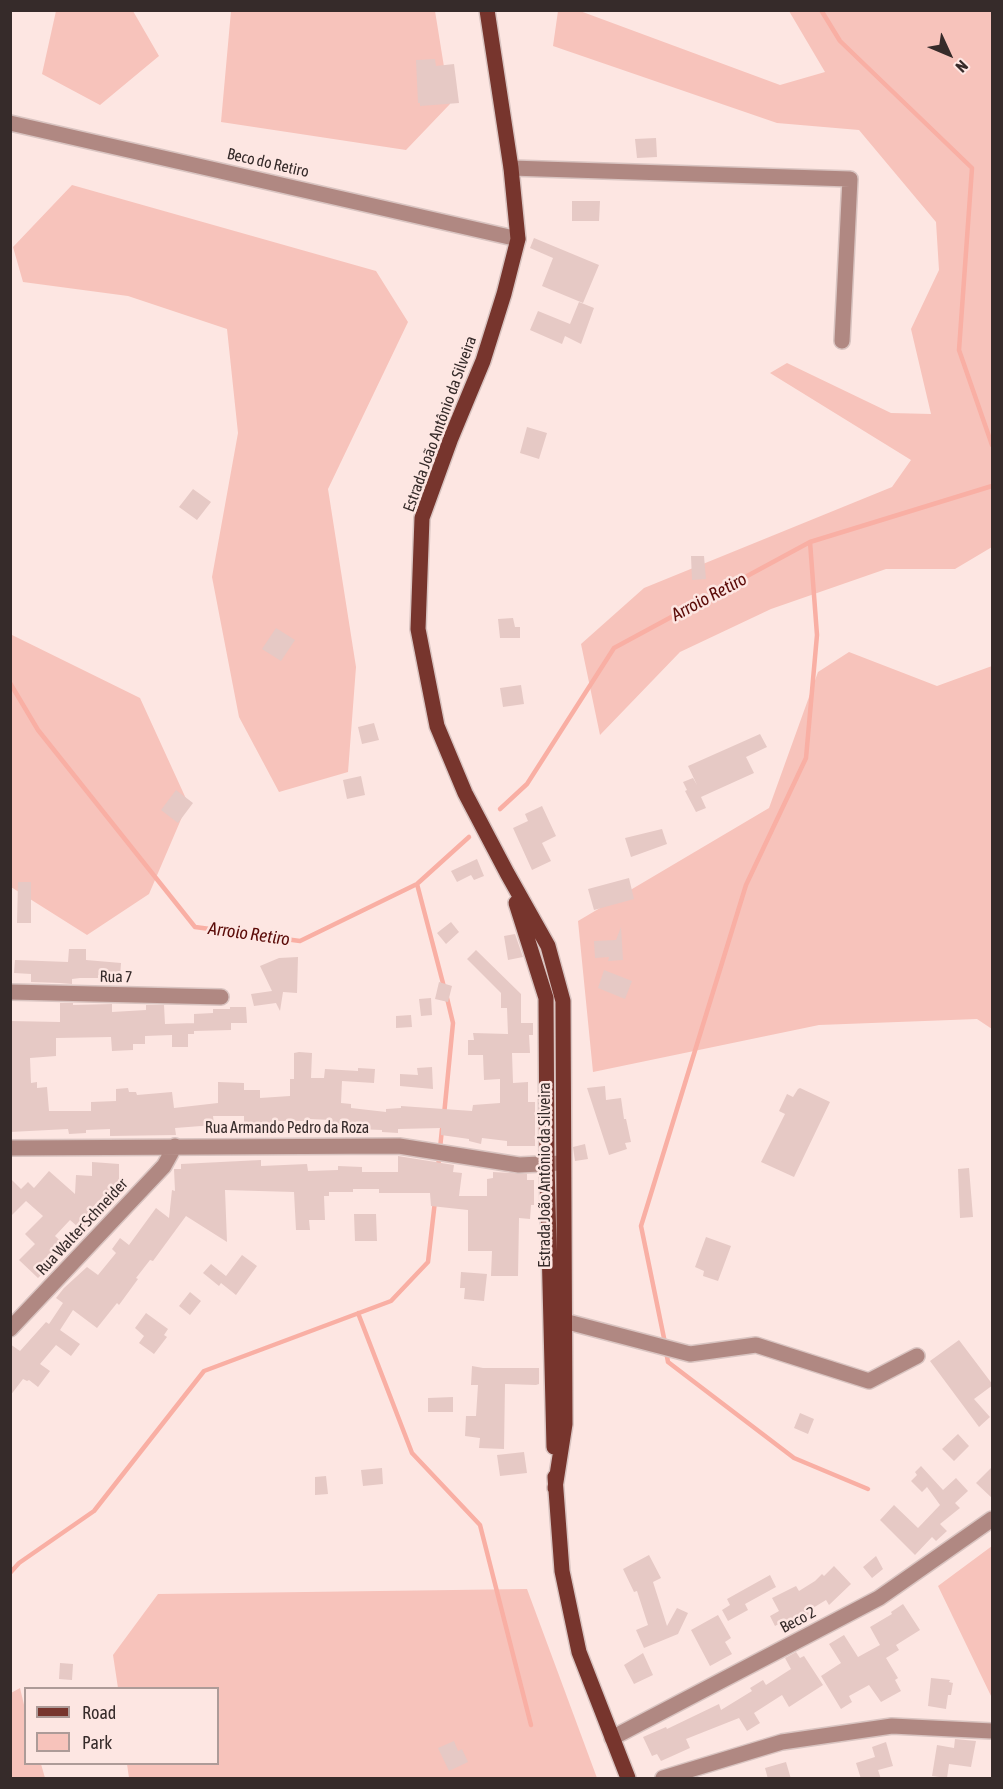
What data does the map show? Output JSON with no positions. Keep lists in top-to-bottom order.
{
  "streets": {
    "main road": ["Estrada João Antônio da Silveira"],
    "street": [
      "Beco do Retiro",
      "Rua 7",
      "Rua Armando Pedro da Roza",
      "Rua Walter Schneider",
      "Beco 2"
    ]
  },
  "crossings": [
    ["Beco do Retiro", "Estrada João Antônio da Silveira"],
    ["Estrada João Antônio da Silveira", "Rua Armando Pedro da Roza"],
    ["Estrada João Antônio da Silveira", "Beco 2"],
    ["Rua Armando Pedro da Roza", "Rua Walter Schneider"]
  ],
  "water": ["Arroio Retiro"],
  "legend": ["Road", "Park"],
  "north": "bottom right"
}
